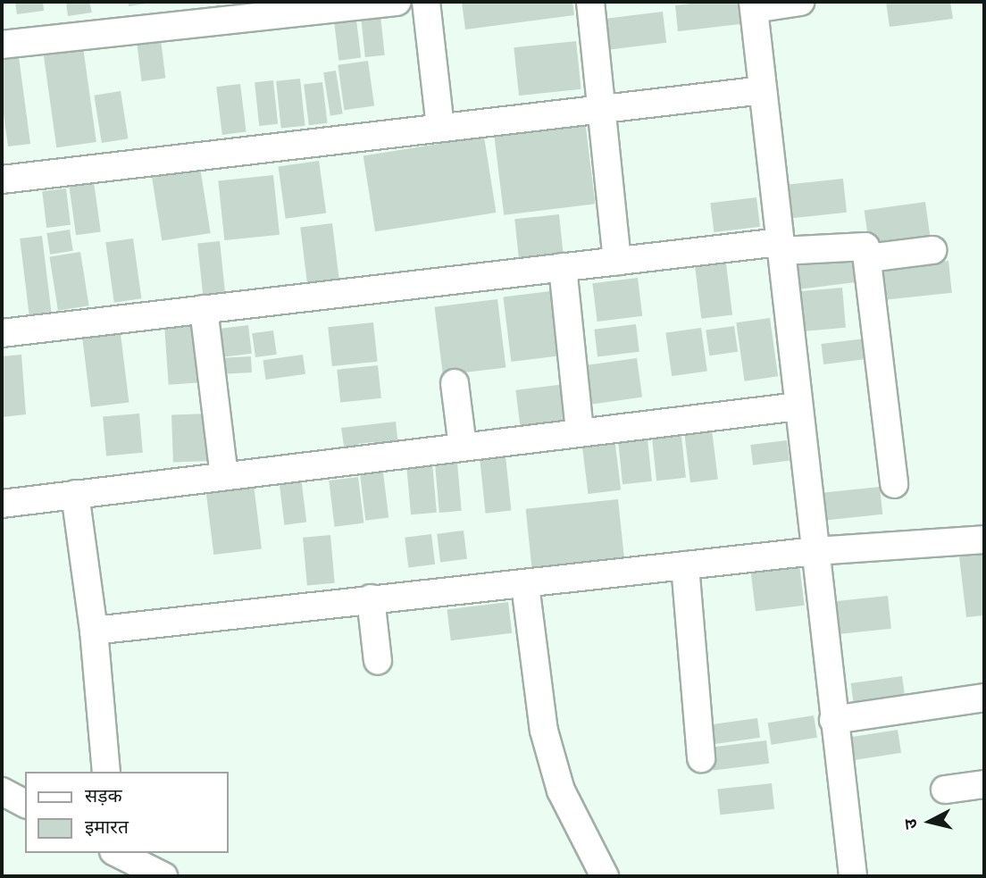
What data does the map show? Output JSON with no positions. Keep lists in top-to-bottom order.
{
  "legend": ["सड़क", "इमारत"],
  "north": "left"
}
